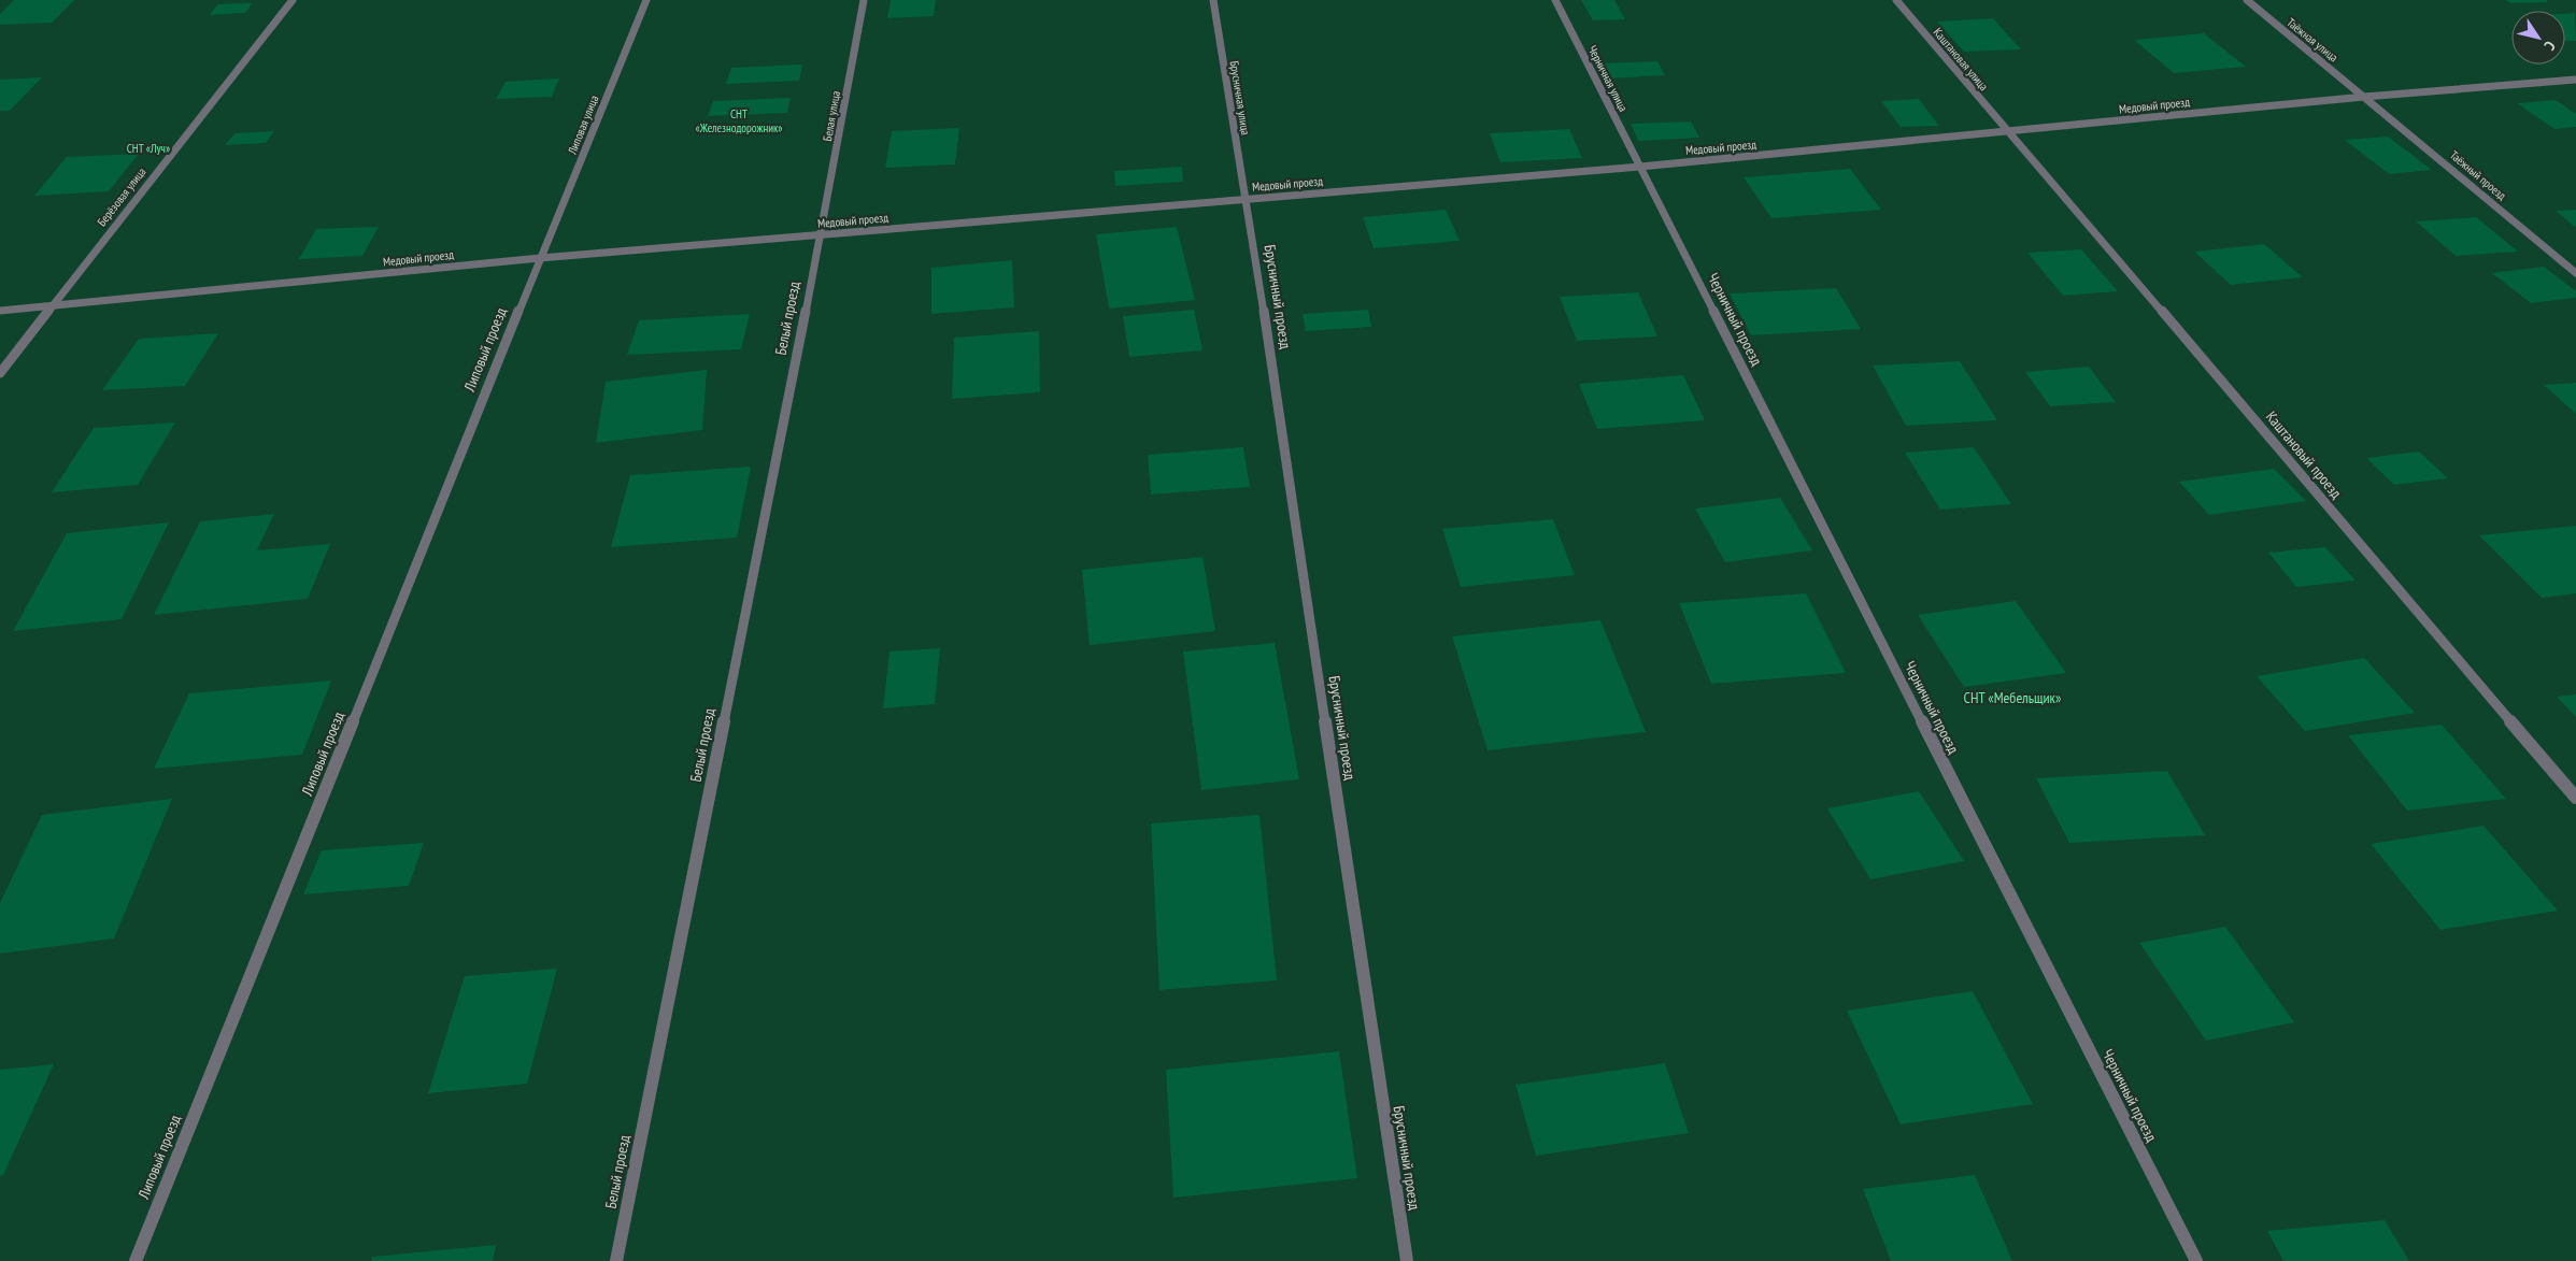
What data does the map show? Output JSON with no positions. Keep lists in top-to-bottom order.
{
  "streets": {
    "street": [
      "Таёжная улица",
      "Каштановая улица",
      "Черничная улица",
      "Брусничная улица",
      "Медовый проезд",
      "Белая улица",
      "Липовая улица",
      "Таёжный проезд",
      "Берёзовая улица",
      "Брусничный проезд",
      "Белый проезд",
      "Черничный проезд",
      "Липовый проезд",
      "Каштановый проезд"
    ]
  },
  "crossings": [
    ["Таёжная улица", "Медовый проезд"],
    ["Таёжная улица", "Таёжный проезд"],
    ["Каштановая улица", "Медовый проезд"],
    ["Каштановая улица", "Каштановый проезд"],
    ["Черничная улица", "Медовый проезд"],
    ["Черничная улица", "Черничный проезд"],
    ["Брусничная улица", "Медовый проезд"],
    ["Брусничная улица", "Брусничный проезд"],
    ["Медовый проезд", "Белая улица"],
    ["Медовый проезд", "Липовая улица"],
    ["Медовый проезд", "Таёжный проезд"],
    ["Медовый проезд", "Берёзовая улица"],
    ["Медовый проезд", "Брусничный проезд"],
    ["Медовый проезд", "Белый проезд"],
    ["Медовый проезд", "Черничный проезд"],
    ["Медовый проезд", "Липовый проезд"],
    ["Медовый проезд", "Каштановый проезд"],
    ["Белая улица", "Белый проезд"],
    ["Липовая улица", "Липовый проезд"]
  ],
  "parks": ["СНТ «Железнодорожник»", "СНТ «Луч»", "СНТ «Мебельщик»"],
  "north": "bottom right"
}
